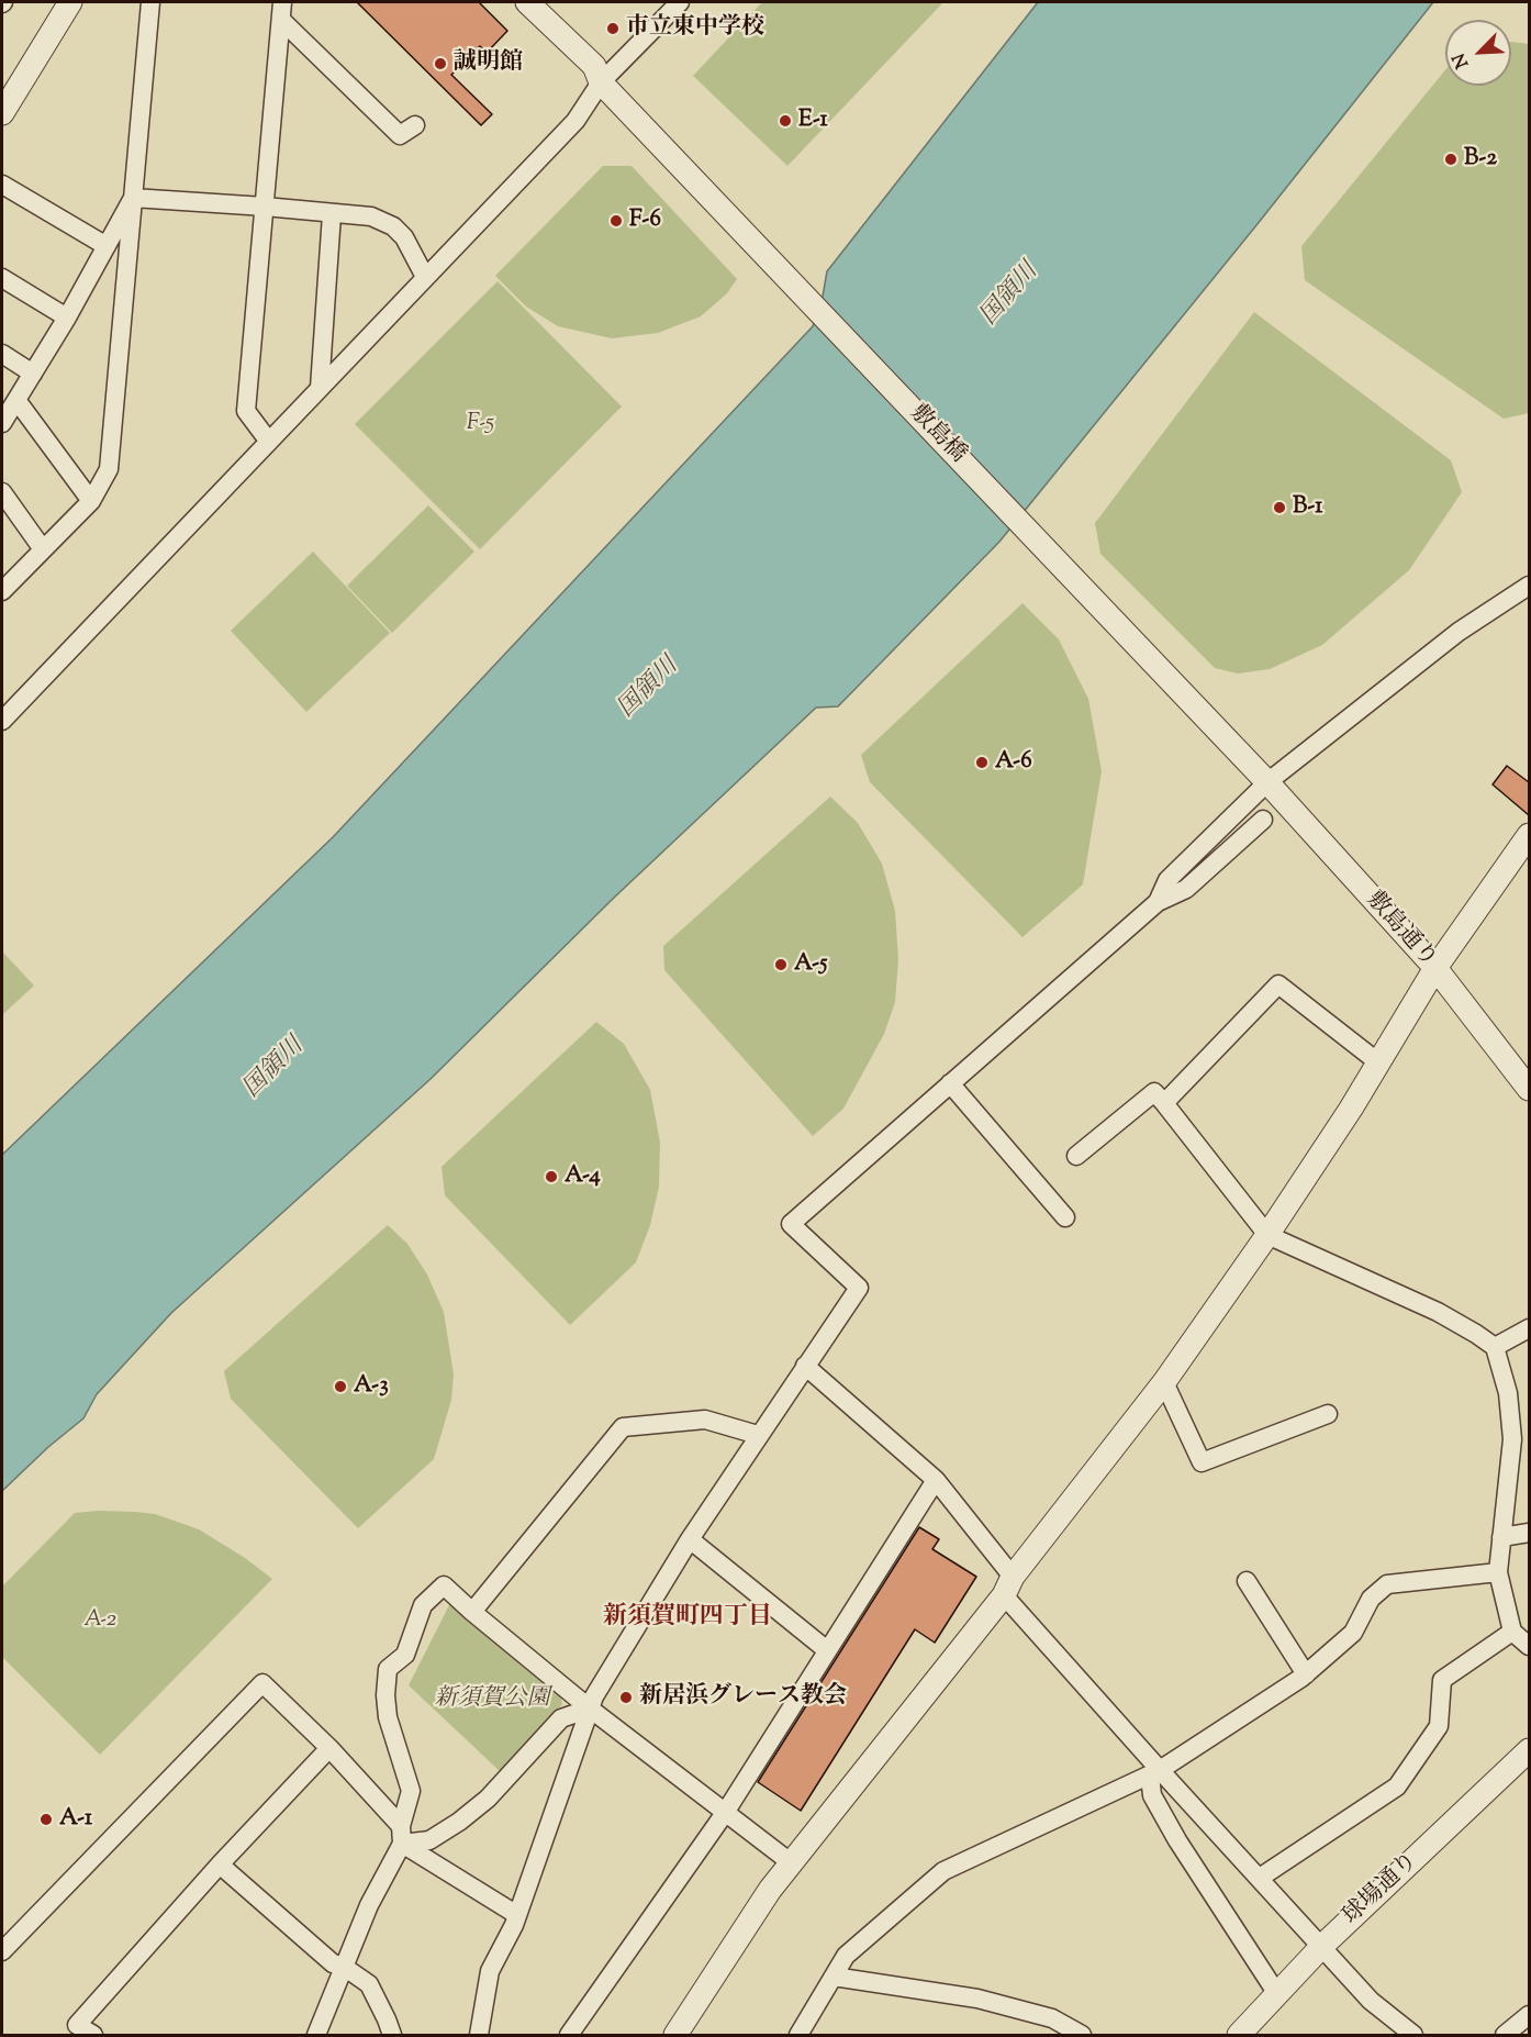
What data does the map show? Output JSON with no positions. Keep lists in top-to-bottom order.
{
  "streets": {
    "street": ["敷島橋", "敷島通り", "球場通り"]
  },
  "crossings": [
    ["敷島橋", "敷島通り"]
  ],
  "districts": ["新須賀町四丁目"],
  "water": ["国領川"],
  "parks": ["F-5", "A-2", "新須賀公園"],
  "places": [
    "市立東中学校",
    "誠明館",
    "E-1",
    "B-2",
    "F-6",
    "B-1",
    "A-6",
    "A-5",
    "A-4",
    "A-3",
    "新居浜グレース教会",
    "A-1"
  ],
  "north": "bottom left"
}
